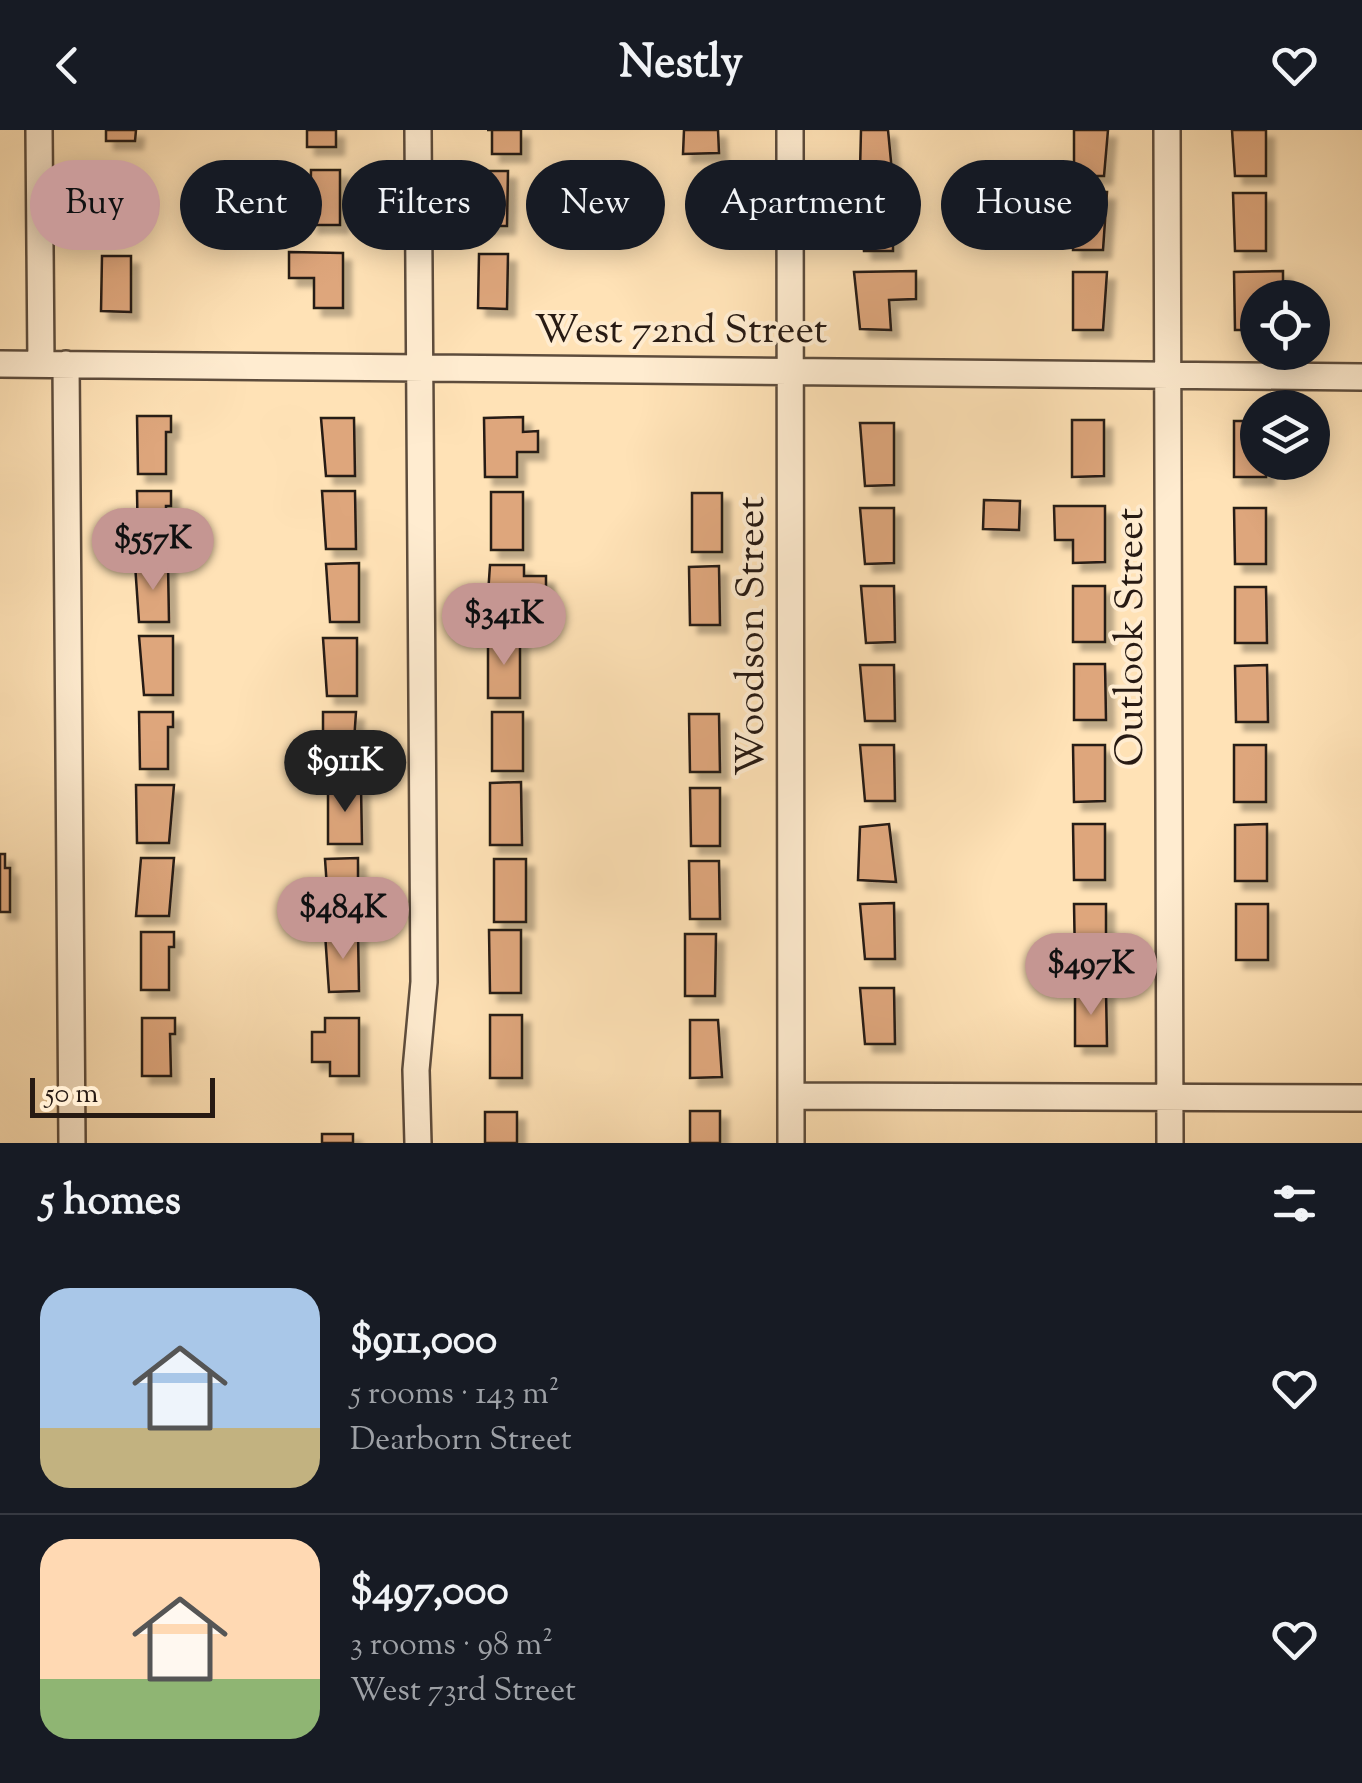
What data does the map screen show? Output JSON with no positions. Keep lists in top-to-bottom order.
{
  "streets": {
    "street": ["West 72nd Street", "Woodson Street", "Outlook Street"]
  },
  "crossings": [
    ["West 72nd Street", "Woodson Street"],
    ["West 72nd Street", "Outlook Street"]
  ],
  "scale_bar": "50 m",
  "page": {
    "header": "Nestly",
    "chip": [
      "Buy",
      "Rent",
      "Filters",
      "New",
      "Apartment",
      "House"
    ],
    "price": [
      "$557K",
      "$341K",
      "$911K",
      "$484K",
      "$497K"
    ],
    "scale": "50 m",
    "heading": "5 homes",
    "list": [
      {
        "name": "$911,000",
        "note": "5 rooms · 143 m² · Dearborn Street"
      },
      {
        "name": "$497,000",
        "note": "3 rooms · 98 m² · West 73rd Street"
      }
    ]
  }
}
